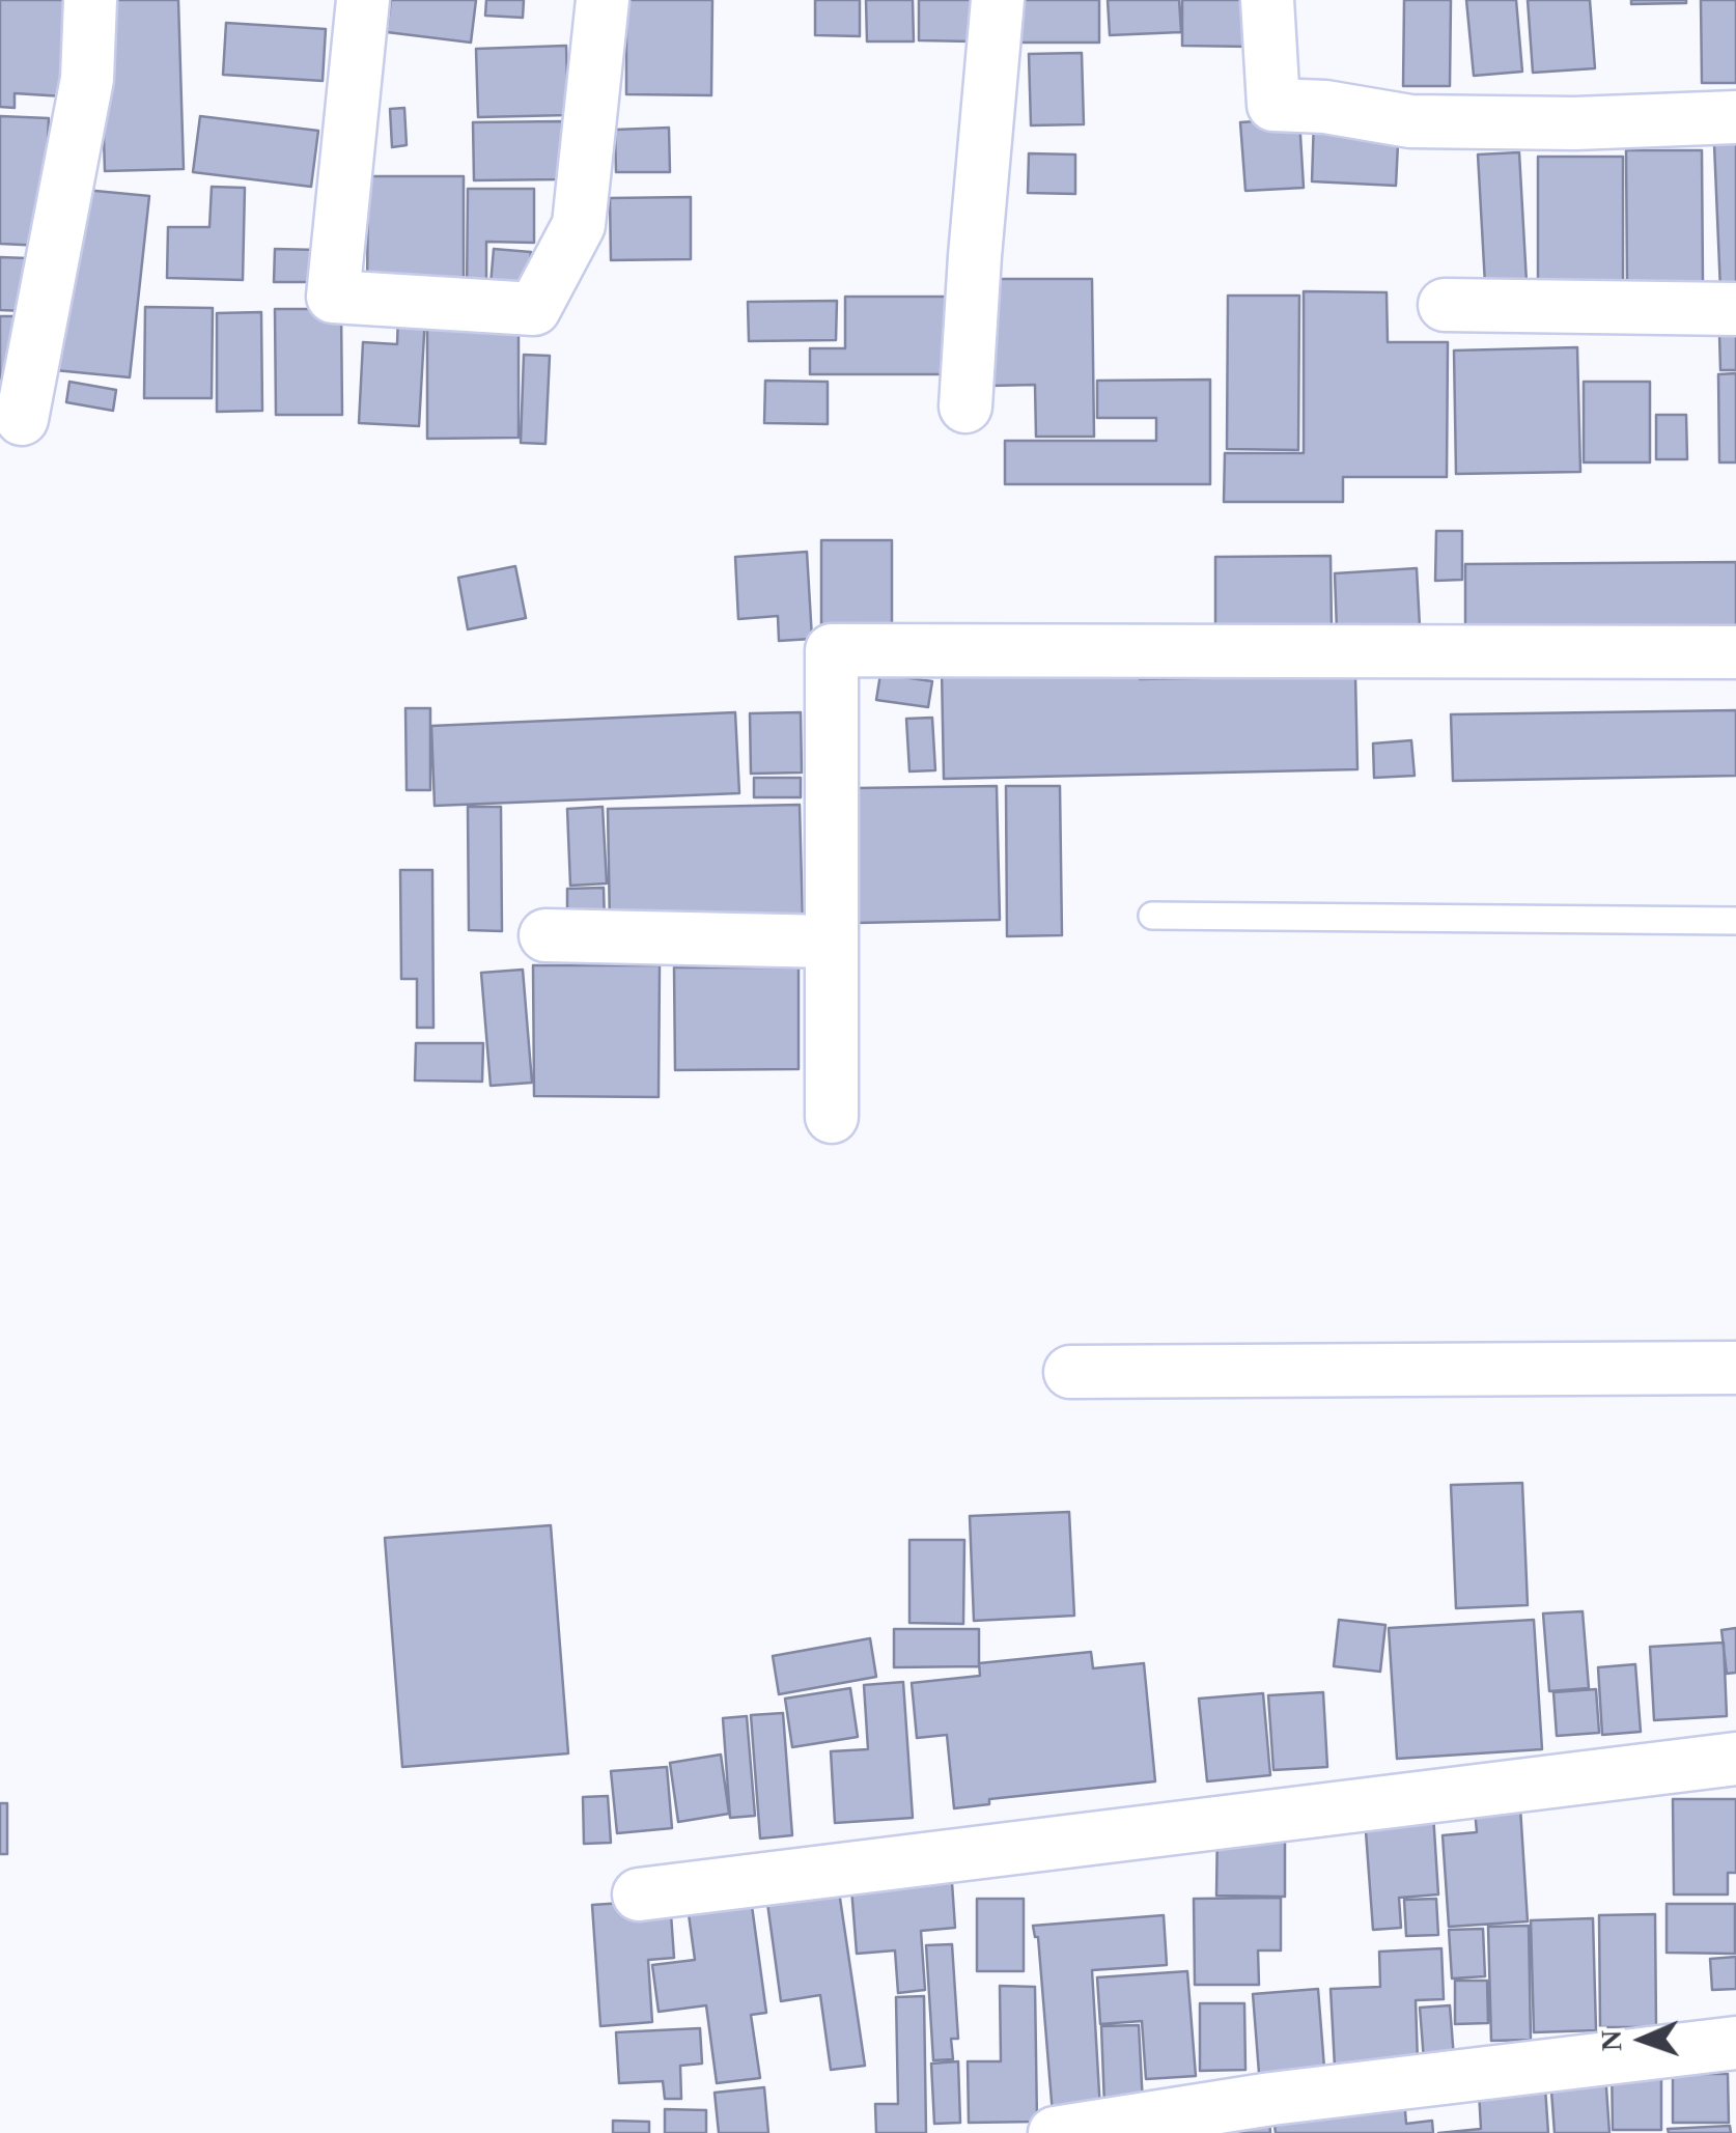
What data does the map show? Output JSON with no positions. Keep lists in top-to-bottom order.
{
  "north": "left"
}
